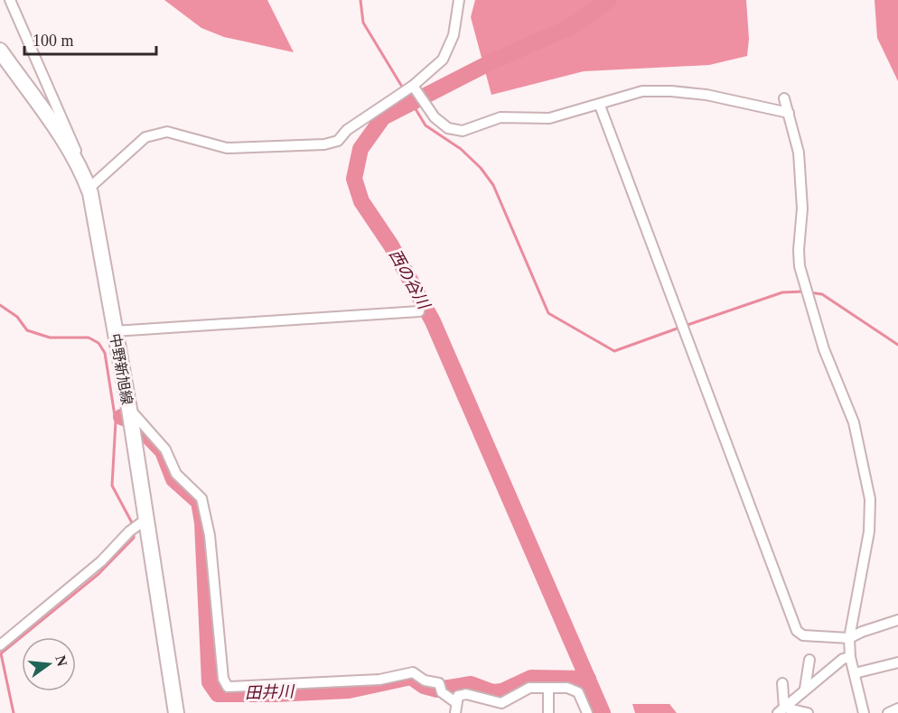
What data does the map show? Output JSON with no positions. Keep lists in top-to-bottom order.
{
  "streets": {
    "main road": ["中野新旭線"]
  },
  "water": ["西の谷川", "田井川"],
  "scale_bar": "100 m",
  "north": "right"
}
